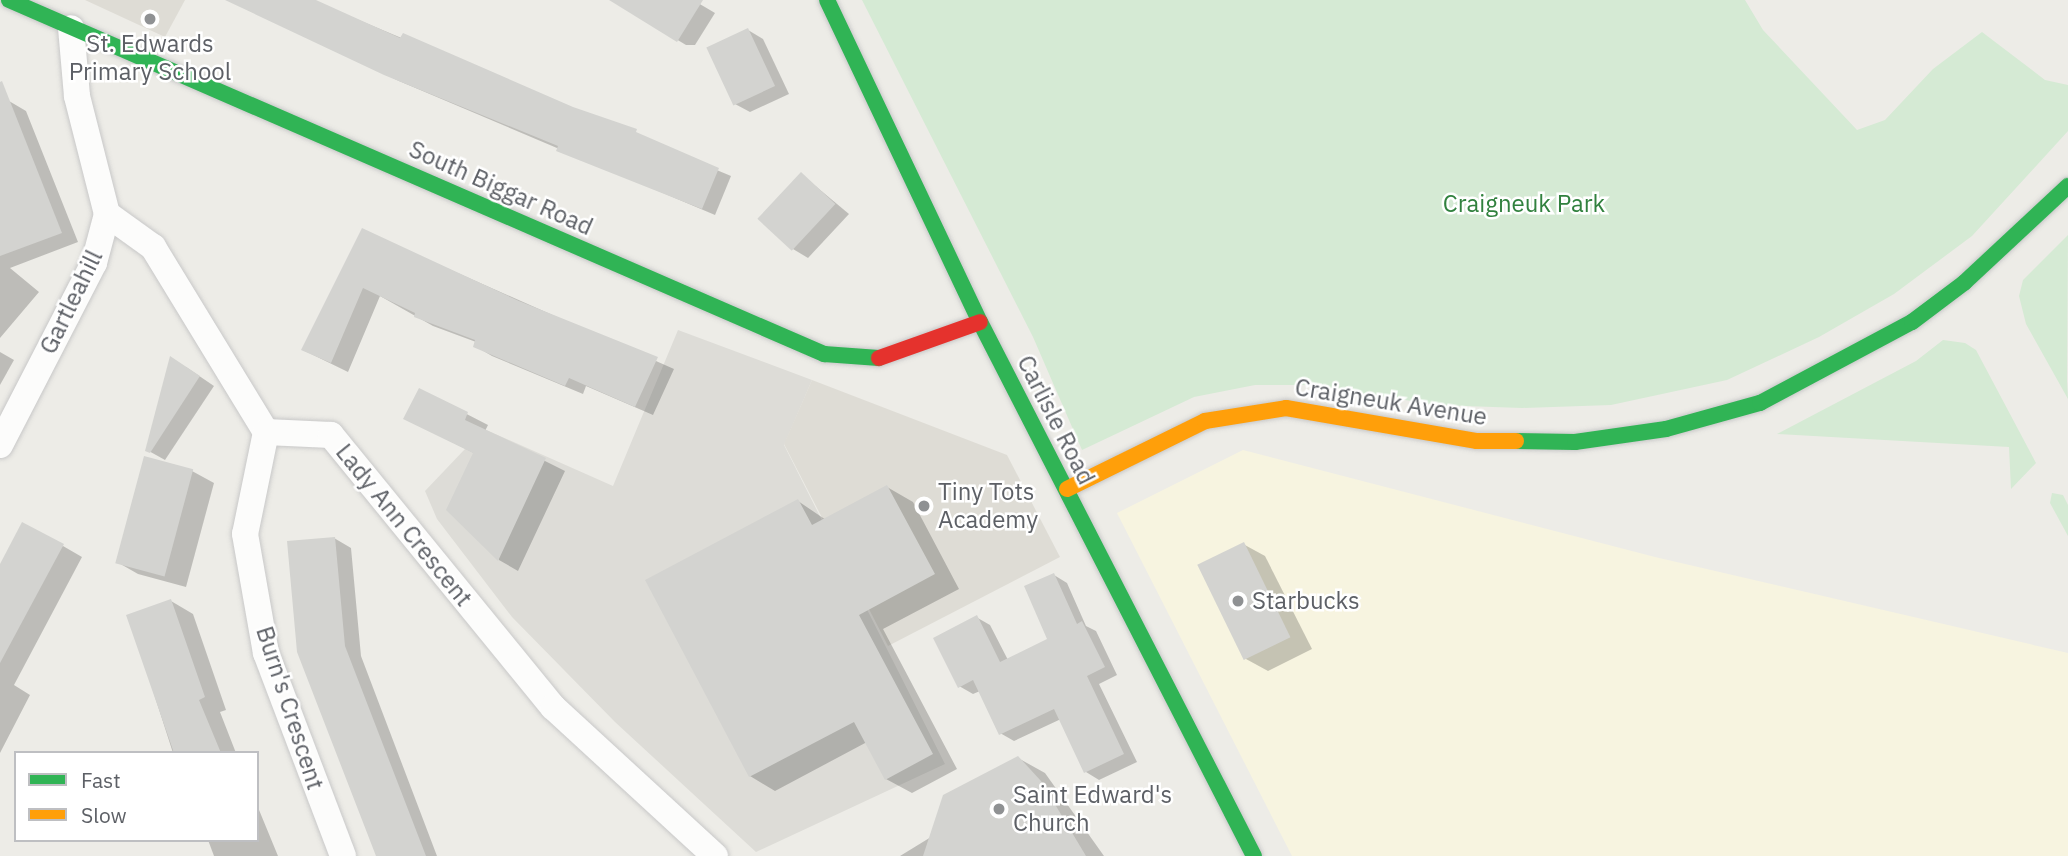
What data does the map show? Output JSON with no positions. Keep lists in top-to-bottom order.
{
  "streets": {
    "street": [
      "South Biggar Road",
      "Gartleahill",
      "Craigneuk Avenue",
      "Carlisle Road",
      "Lady Ann Crescent",
      "Burn's Crescent"
    ]
  },
  "crossings": [
    ["South Biggar Road", "Gartleahill"],
    ["South Biggar Road", "Carlisle Road"],
    ["Craigneuk Avenue", "Carlisle Road"],
    ["Lady Ann Crescent", "Burn's Crescent"]
  ],
  "parks": ["Craigneuk Park"],
  "places": [
    "St. Edwards Primary School",
    "Tiny Tots Academy",
    "Starbucks",
    "Saint Edward's Church"
  ],
  "legend": ["Fast", "Slow"]
}
